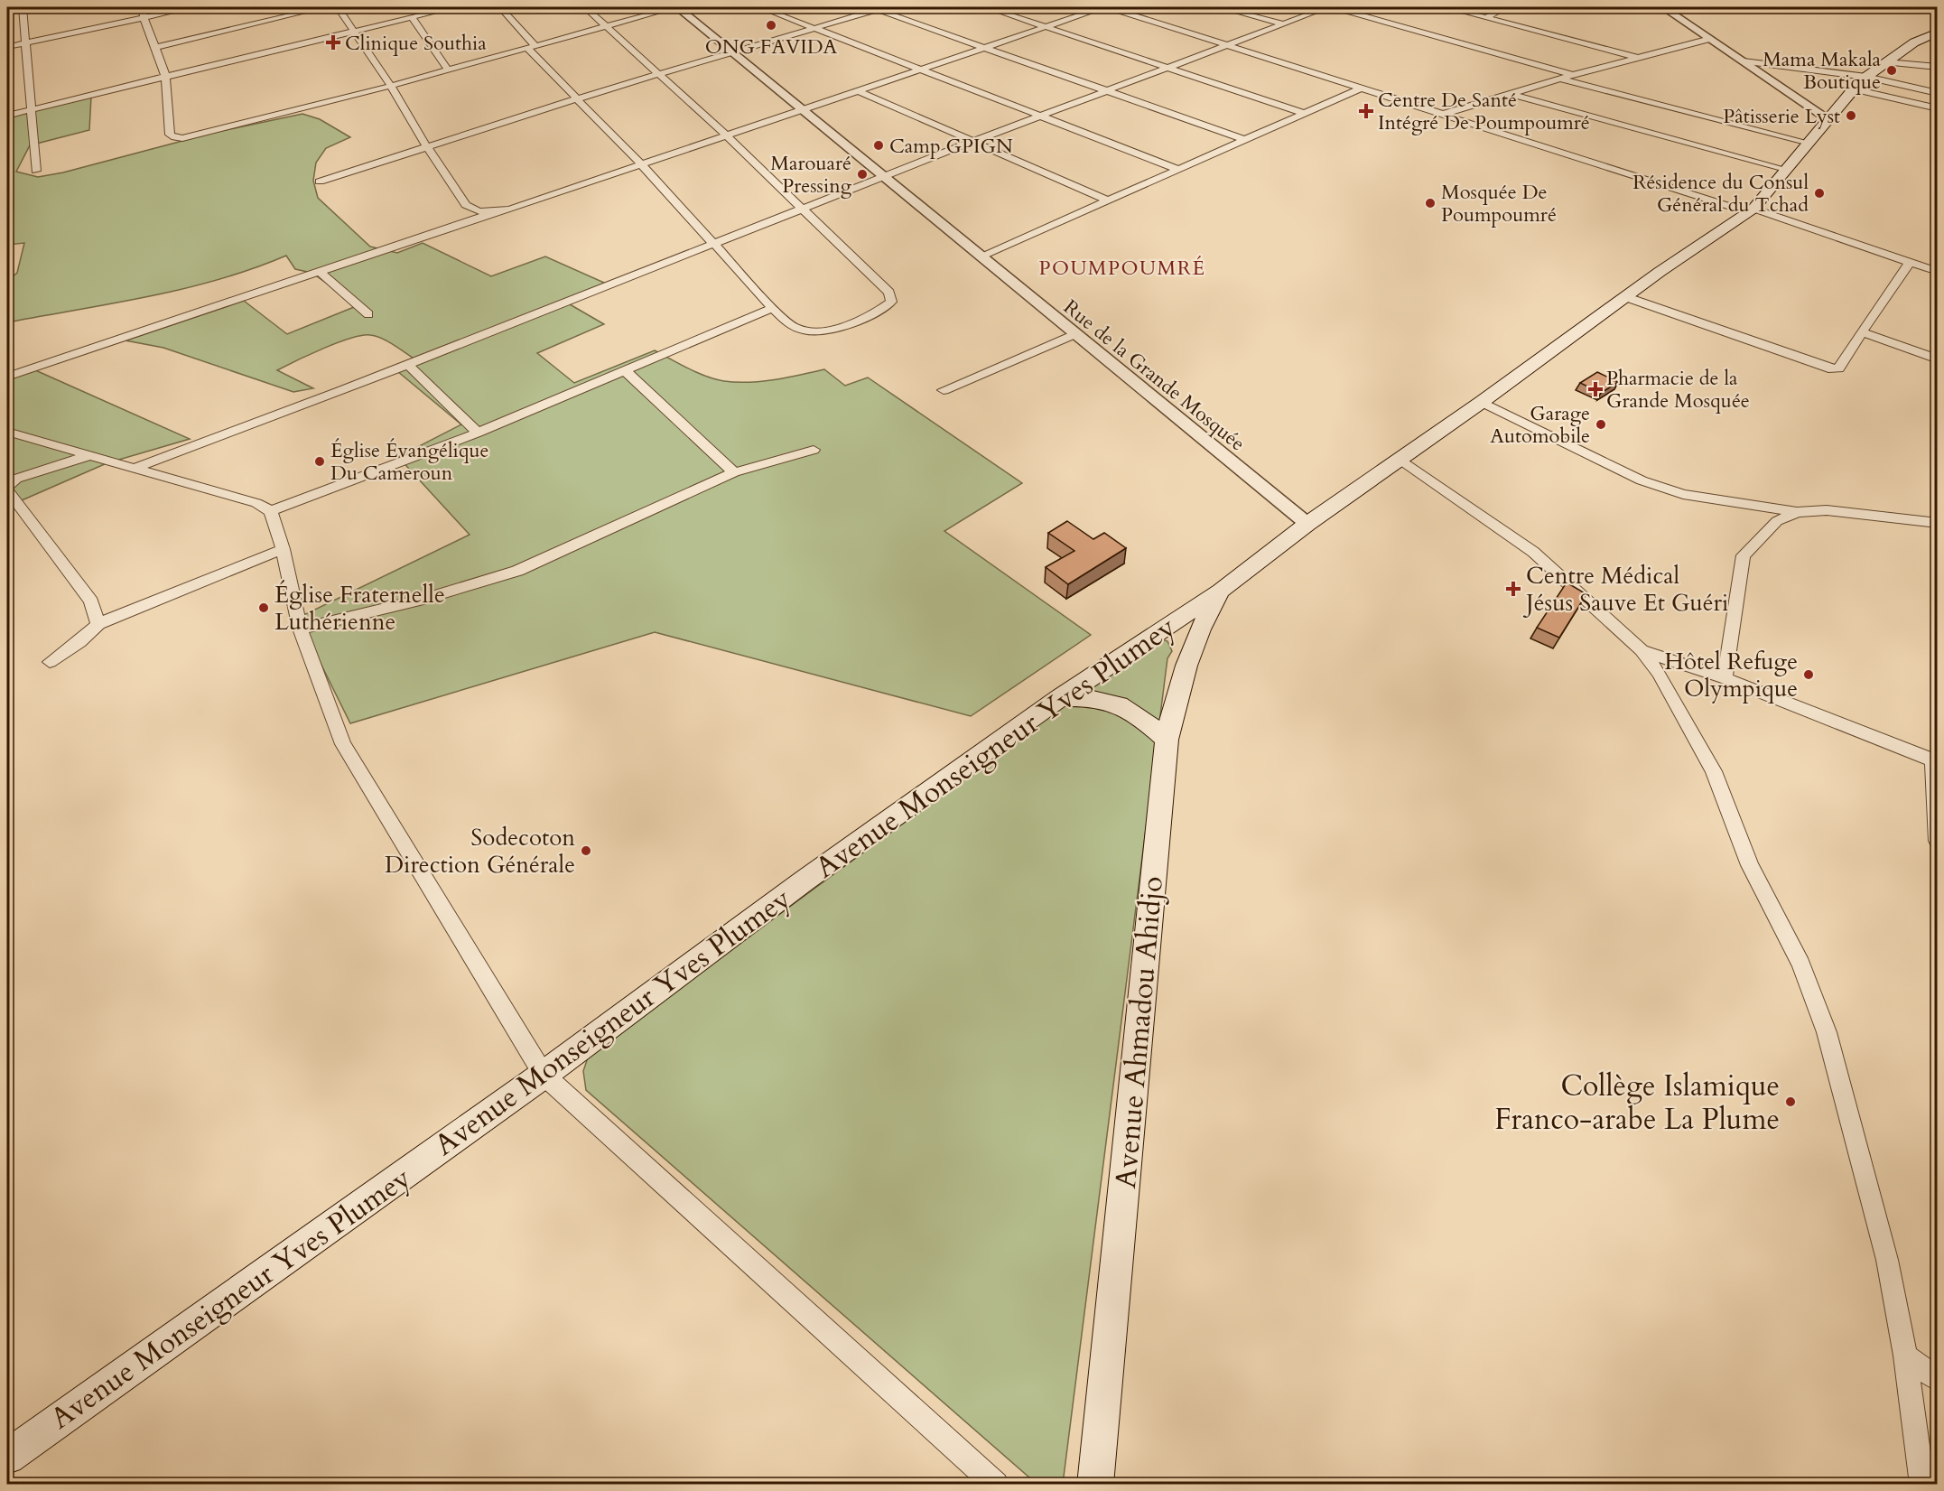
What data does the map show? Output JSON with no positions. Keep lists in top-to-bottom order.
{
  "streets": {
    "main road": ["Avenue Monseigneur Yves Plumey", "Avenue Ahmadou Ahidjo"],
    "street": ["Rue de la Grande Mosquée"]
  },
  "crossings": [
    ["Rue de la Grande Mosquée", "Avenue Monseigneur Yves Plumey"],
    ["Avenue Monseigneur Yves Plumey", "Avenue Ahmadou Ahidjo"]
  ],
  "districts": ["POUMPOUMRÉ"],
  "places": {
    "other": [
      "ONG FAVIDA",
      "Mama Makala Boutique",
      "Pâtisserie Lyst",
      "Camp GPIGN",
      "Marouaré Pressing",
      "Résidence du Consul Général du Tchad",
      "Mosquée De Poumpoumré",
      "Garage Automobile",
      "Église Évangélique Du Cameroun",
      "Église Fraternelle Luthérienne",
      "Hôtel Refuge Olympique",
      "Sodecoton Direction Générale",
      "Collège Islamique Franco-arabe La Plume"
    ],
    "health": [
      "Clinique Southia",
      "Centre De Santé Intégré De Poumpoumré",
      "Pharmacie de la Grande Mosquée",
      "Centre Médical Jésus Sauve Et Guéri"
    ]
  }
}
